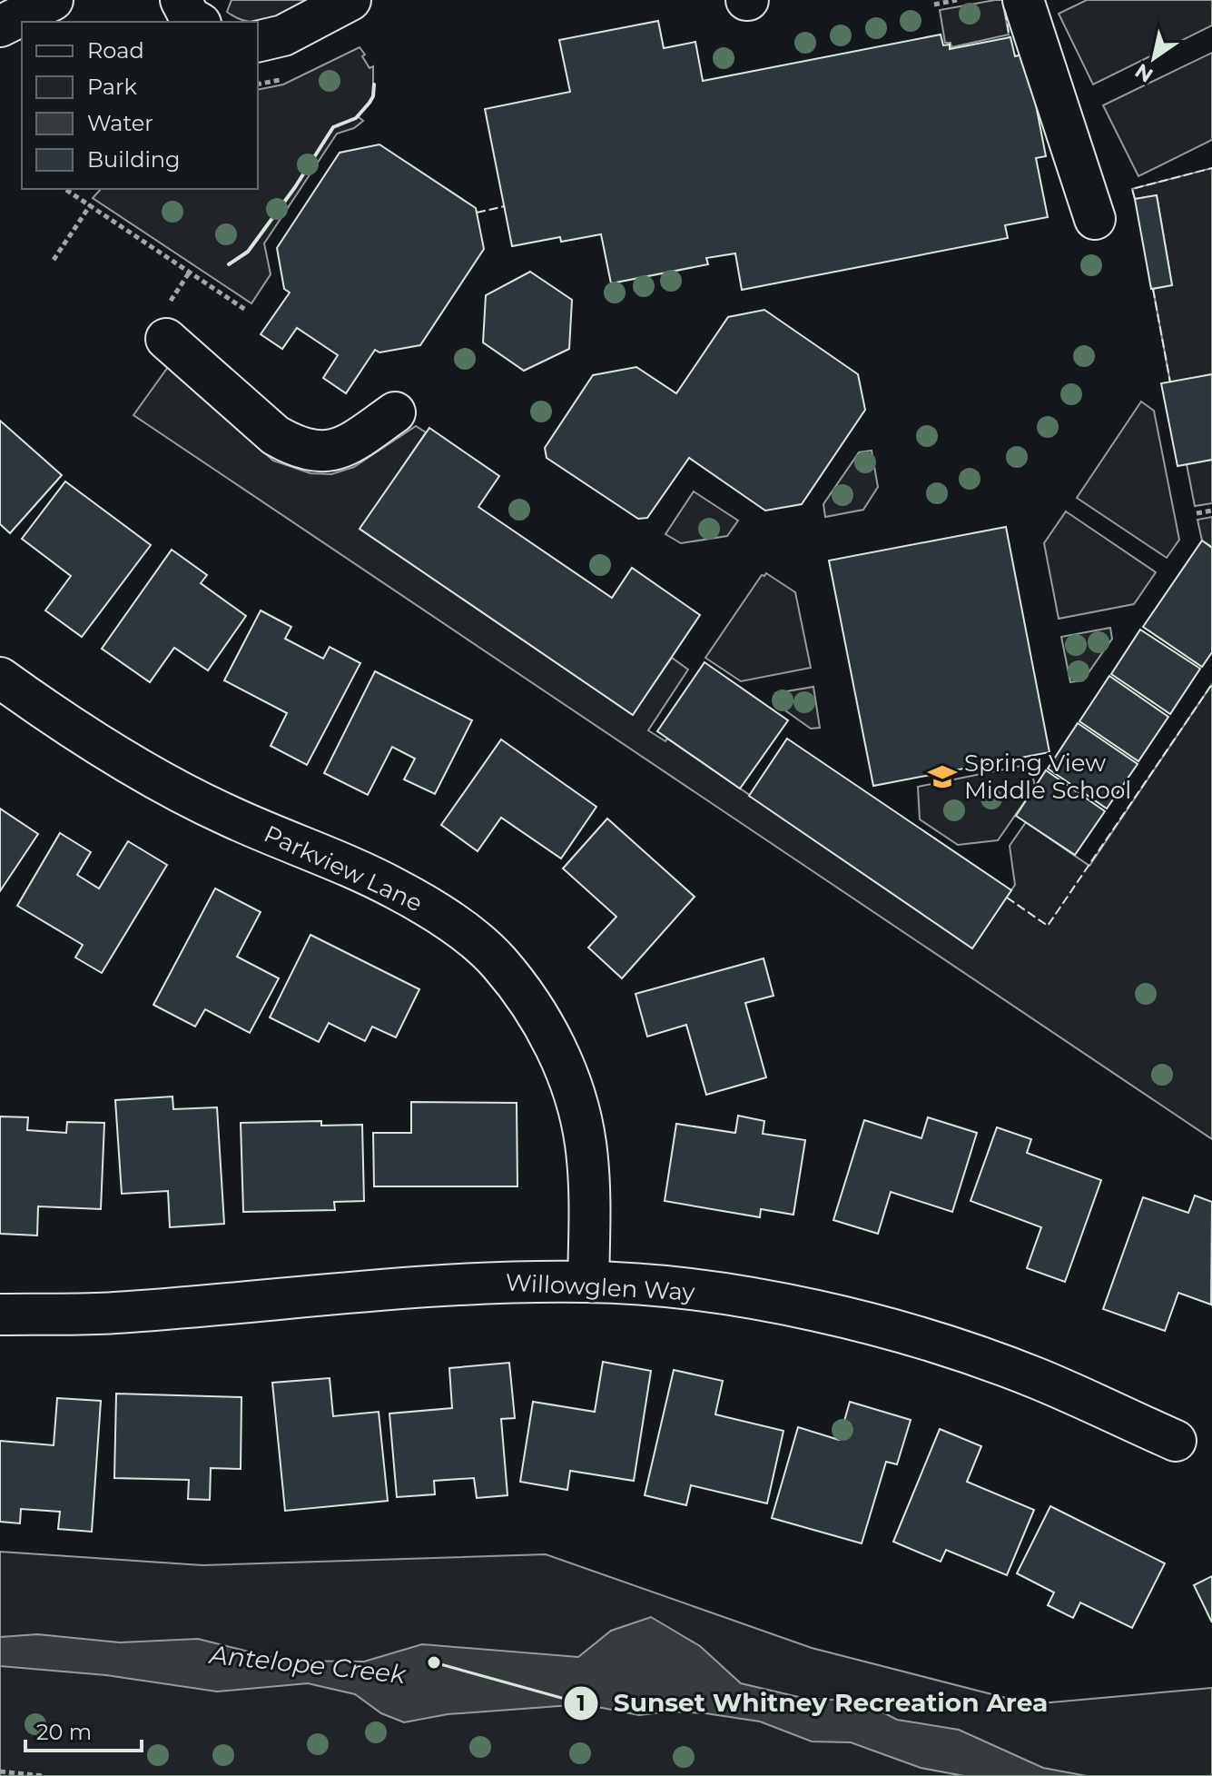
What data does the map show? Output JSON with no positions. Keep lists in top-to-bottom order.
{
  "streets": {
    "street": ["Parkview Lane", "Willowglen Way"]
  },
  "crossings": [
    ["Parkview Lane", "Willowglen Way"]
  ],
  "water": ["Antelope Creek"],
  "places": {
    "school or university": ["Spring View Middle School"],
    "other": ["Sunset Whitney Recreation Area"]
  },
  "legend": [
    "Road",
    "Park",
    "Water",
    "Building"
  ],
  "scale_bar": "20 m",
  "north": "bottom left"
}
